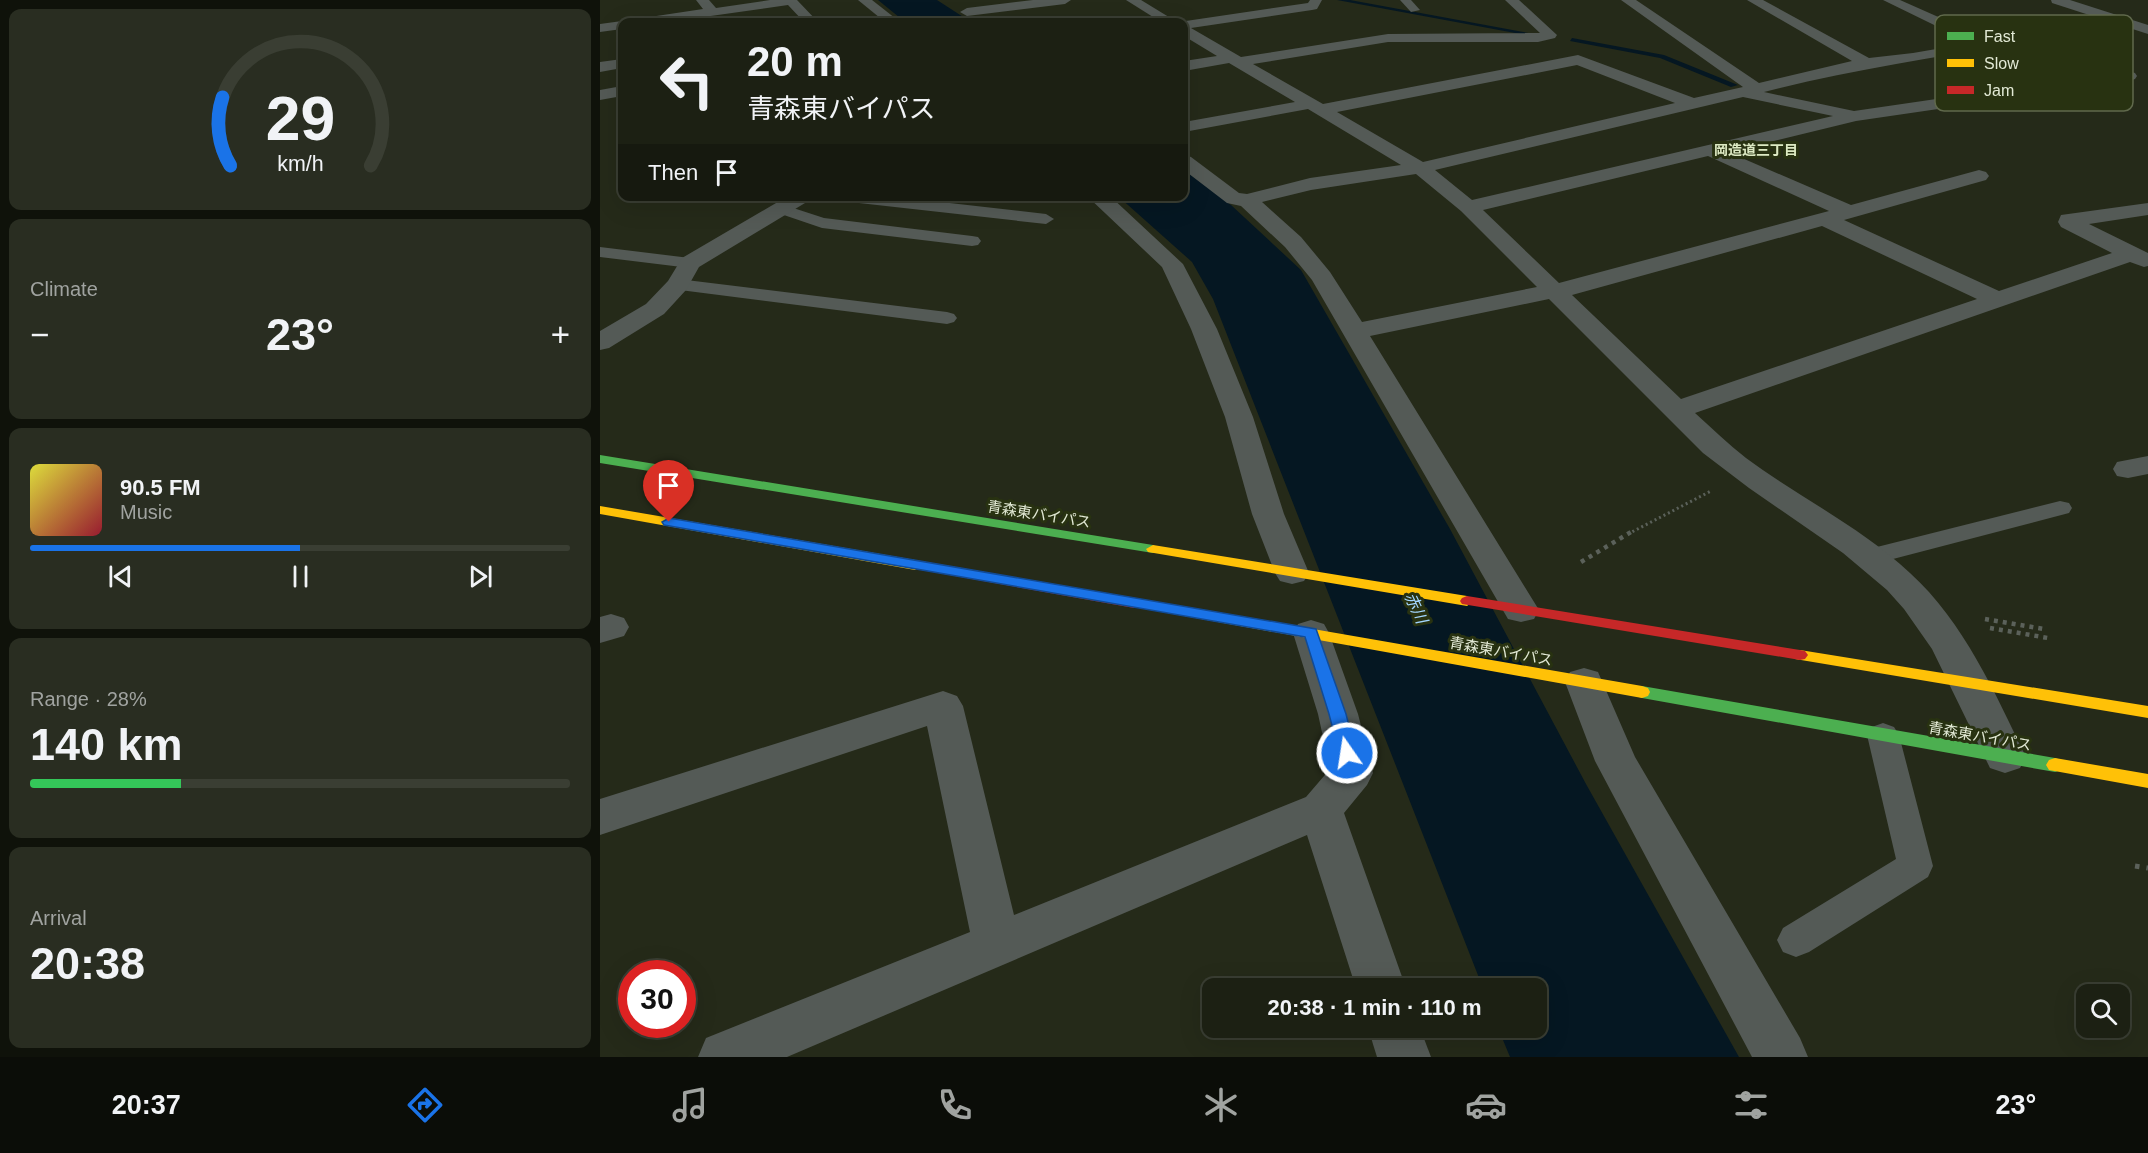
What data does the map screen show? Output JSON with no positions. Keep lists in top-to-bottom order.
{
  "streets": {
    "highway": ["青森東バイパス"]
  },
  "districts": ["岡造道三丁目"],
  "water": ["赤川"],
  "legend": ["Fast", "Slow", "Jam"],
  "page": {
    "turn": ["20 m", "青森東バイパス"],
    "then": "Then",
    "tile": [
      "Climate",
      ["Range · 28%", "140 km"],
      ["Arrival", "20:38"]
    ],
    "heat": ["−", "23°", "+"],
    "song": ["90.5 FM", "Music"],
    "limit": "30",
    "trip": "20:38 · 1 min · 110 m",
    "tabs": ["20:37", "23°"],
    "gauge": ["29", "km/h"]
  }
}
